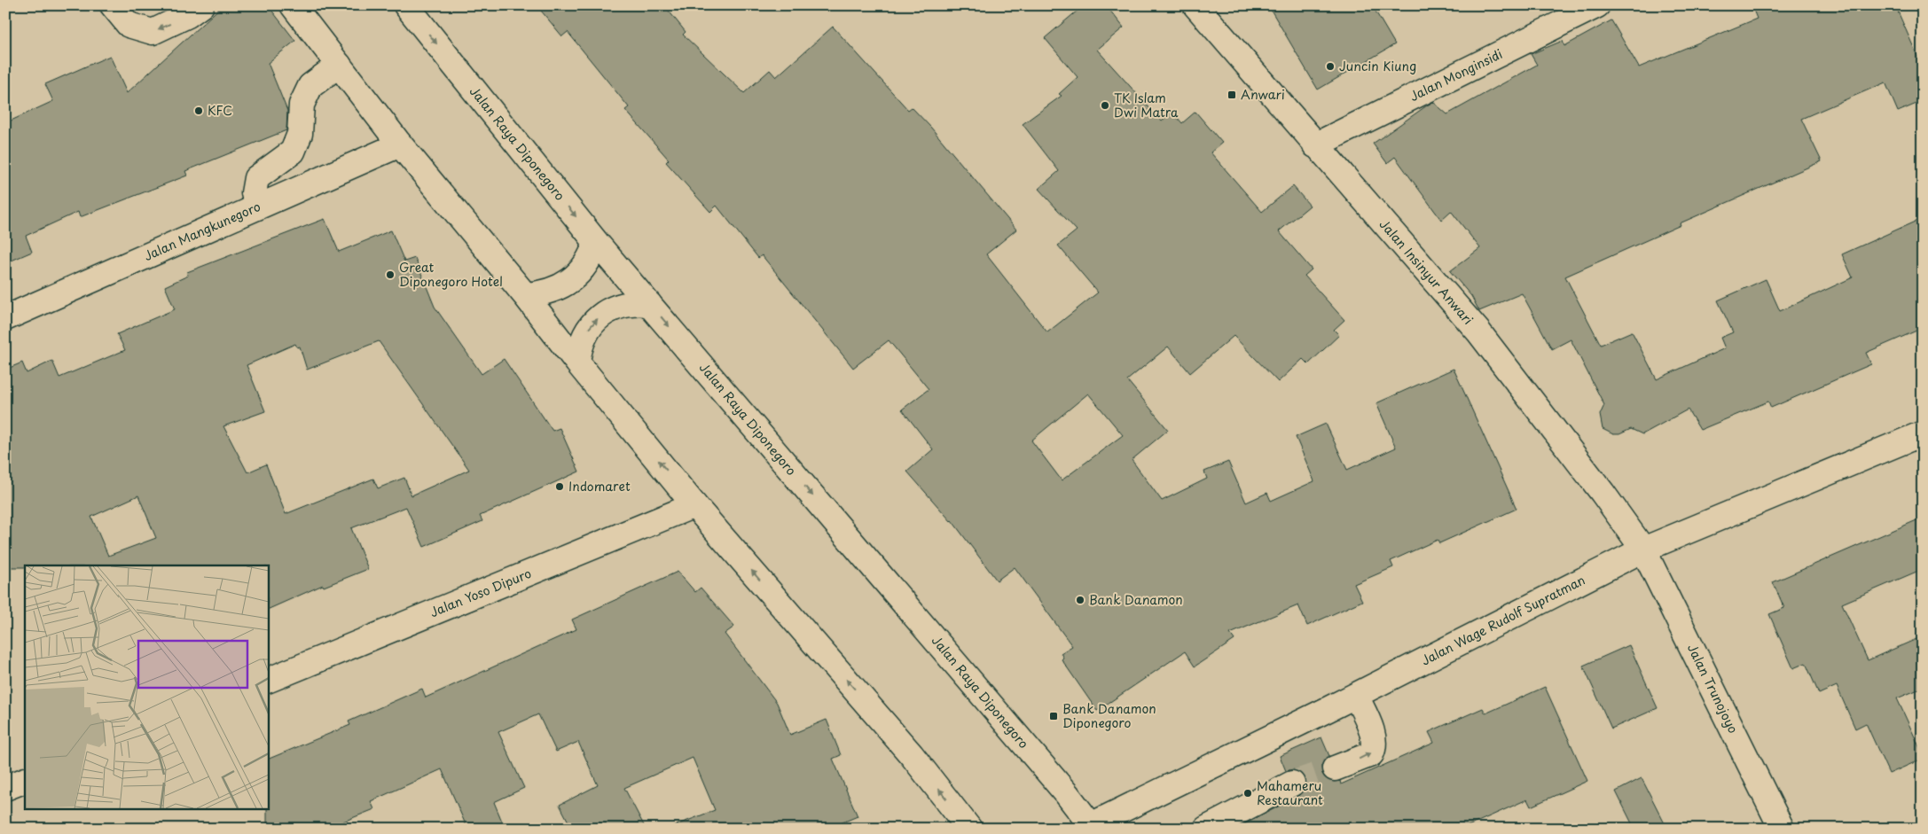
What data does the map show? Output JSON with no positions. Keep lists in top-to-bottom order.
{
  "streets": {
    "main road": [
      "Jalan Monginsidi",
      "Jalan Raya Diponegoro",
      "Jalan Mangkunegoro",
      "Jalan Insinyur Anwari",
      "Jalan Yoso Dipuro",
      "Jalan Wage Rudolf Supratman",
      "Jalan Trunojoyo"
    ]
  },
  "crossings": [
    ["Jalan Monginsidi", "Jalan Insinyur Anwari"],
    ["Jalan Raya Diponegoro", "Jalan Wage Rudolf Supratman"],
    ["Jalan Insinyur Anwari", "Jalan Wage Rudolf Supratman"],
    ["Jalan Insinyur Anwari", "Jalan Trunojoyo"],
    ["Jalan Wage Rudolf Supratman", "Jalan Trunojoyo"]
  ],
  "places": {
    "other": [
      "Juncin Kiung",
      "TK Islam Dwi Matra",
      "KFC",
      "Great Diponegoro Hotel",
      "Indomaret",
      "Bank Danamon",
      "Mahameru Restaurant"
    ],
    "transit": ["Anwari", "Bank Danamon Diponegoro"]
  }
}
